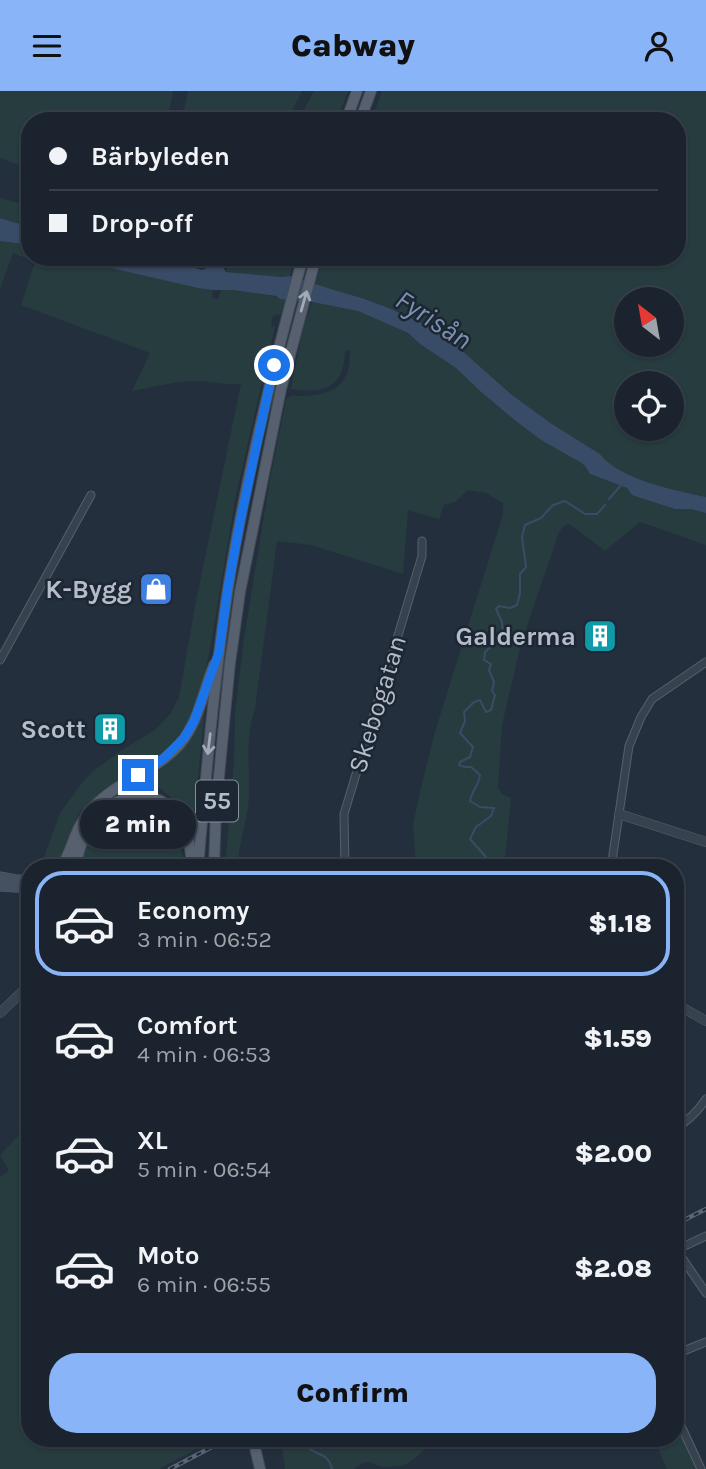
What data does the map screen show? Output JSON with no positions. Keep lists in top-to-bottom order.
{
  "streets": {
    "main road": ["55"],
    "street": ["Skebogatan"]
  },
  "water": ["Fyrisån"],
  "places": {
    "shop": ["K-Bygg"],
    "building": ["Galderma", "Scott"]
  },
  "north": "top left",
  "page": {
    "header": "Cabway",
    "banner": ["Bärbyleden", "Drop-off"],
    "bubble": "2 min",
    "list": [
      {
        "name": "Economy",
        "note": "3 min · 06:52",
        "value": "$1.18"
      },
      {
        "name": "Comfort",
        "note": "4 min · 06:53",
        "value": "$1.59"
      },
      {
        "name": "XL",
        "note": "5 min · 06:54",
        "value": "$2.00"
      },
      {
        "name": "Moto",
        "note": "6 min · 06:55",
        "value": "$2.08"
      }
    ],
    "buttons": "Confirm"
  }
}
